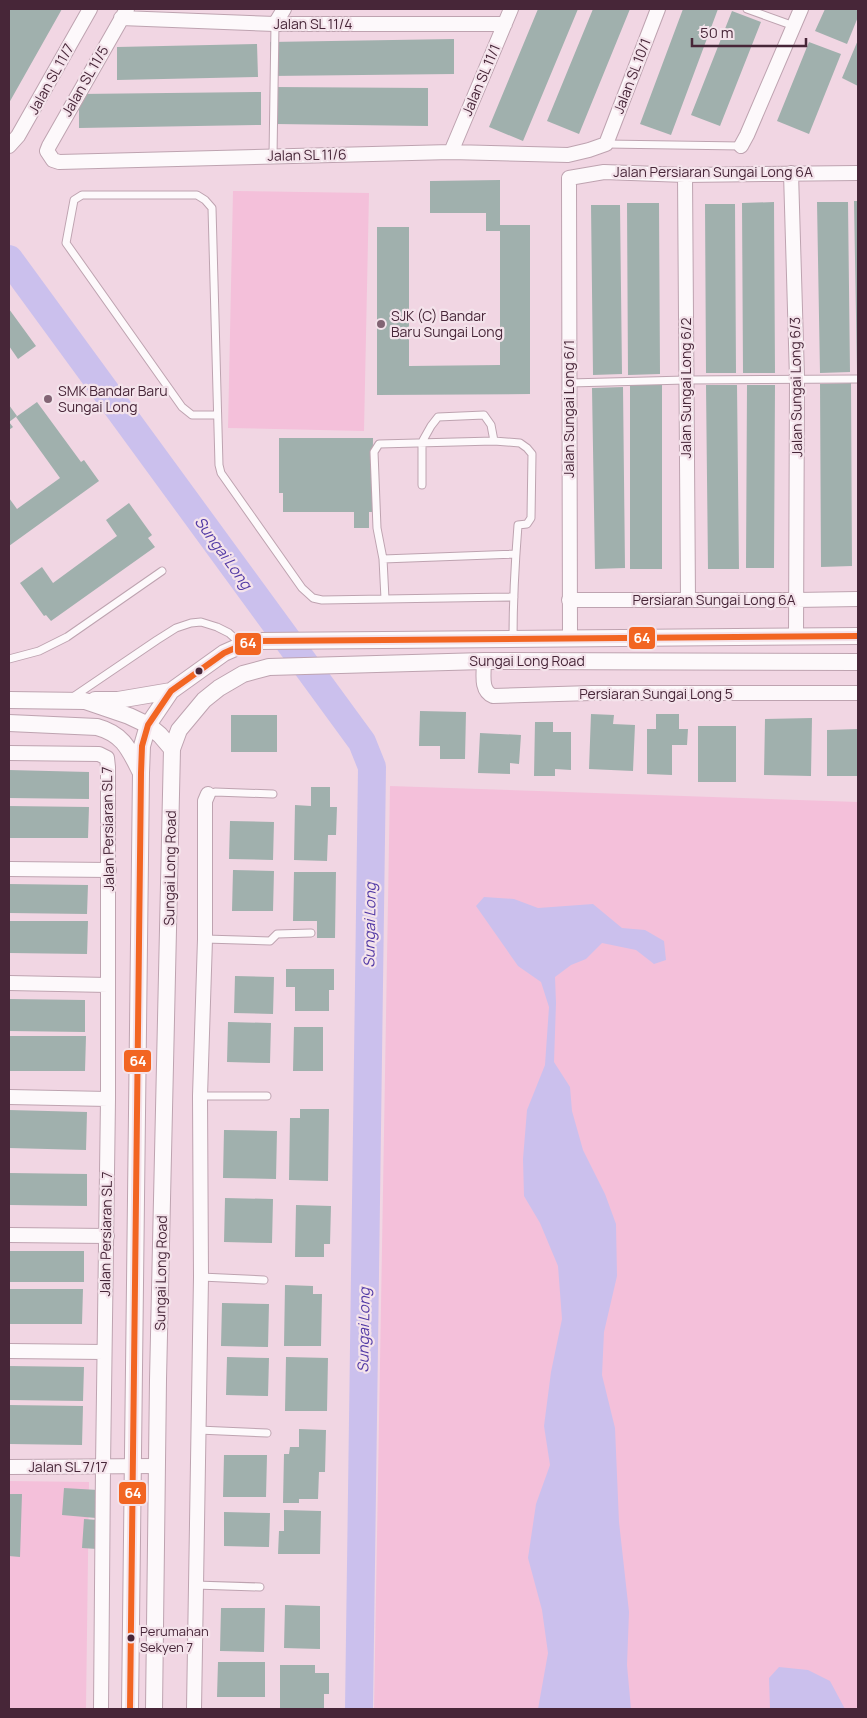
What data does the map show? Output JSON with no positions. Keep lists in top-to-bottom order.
{
  "streets": {
    "street": [
      "Jalan SL 11/4",
      "Jalan SL 10/1",
      "Jalan SL 11/7",
      "Jalan SL 11/1",
      "Jalan SL 11/5",
      "Jalan SL 11/6",
      "Jalan Persiaran Sungai Long 6A",
      "Jalan Sungai Long 6/3",
      "Jalan Sungai Long 6/2",
      "Jalan Sungai Long 6/1",
      "Persiaran Sungai Long 6A",
      "Sungai Long Road",
      "Persiaran Sungai Long 5",
      "Jalan Persiaran SL 7",
      "Jalan SL 7/17"
    ]
  },
  "crossings": [
    ["Jalan SL 11/4", "Jalan SL 11/1"],
    ["Jalan SL 11/4", "Jalan SL 11/5"],
    ["Jalan SL 10/1", "Jalan SL 11/6"],
    ["Jalan SL 11/1", "Jalan SL 11/6"],
    ["Jalan SL 11/5", "Jalan SL 11/6"],
    ["Jalan Persiaran Sungai Long 6A", "Jalan Sungai Long 6/3"],
    ["Jalan Persiaran Sungai Long 6A", "Jalan Sungai Long 6/2"],
    ["Jalan Persiaran Sungai Long 6A", "Jalan Sungai Long 6/1"],
    ["Jalan Sungai Long 6/3", "Persiaran Sungai Long 6A"],
    ["Jalan Sungai Long 6/3", "Sungai Long Road"],
    ["Jalan Sungai Long 6/2", "Persiaran Sungai Long 6A"],
    ["Jalan Sungai Long 6/1", "Persiaran Sungai Long 6A"],
    ["Jalan Sungai Long 6/1", "Sungai Long Road"],
    ["Sungai Long Road", "Persiaran Sungai Long 5"],
    ["Sungai Long Road", "Jalan SL 7/17"],
    ["Jalan Persiaran SL 7", "Jalan SL 7/17"]
  ],
  "water": ["Sungai Long"],
  "places": ["SJK (C) Bandar Baru Sungai Long", "SMK Bandar Baru Sungai Long", "Perumahan Sekyen 7"],
  "lines": ["transit line 64"],
  "scale_bar": "50 m"
}
